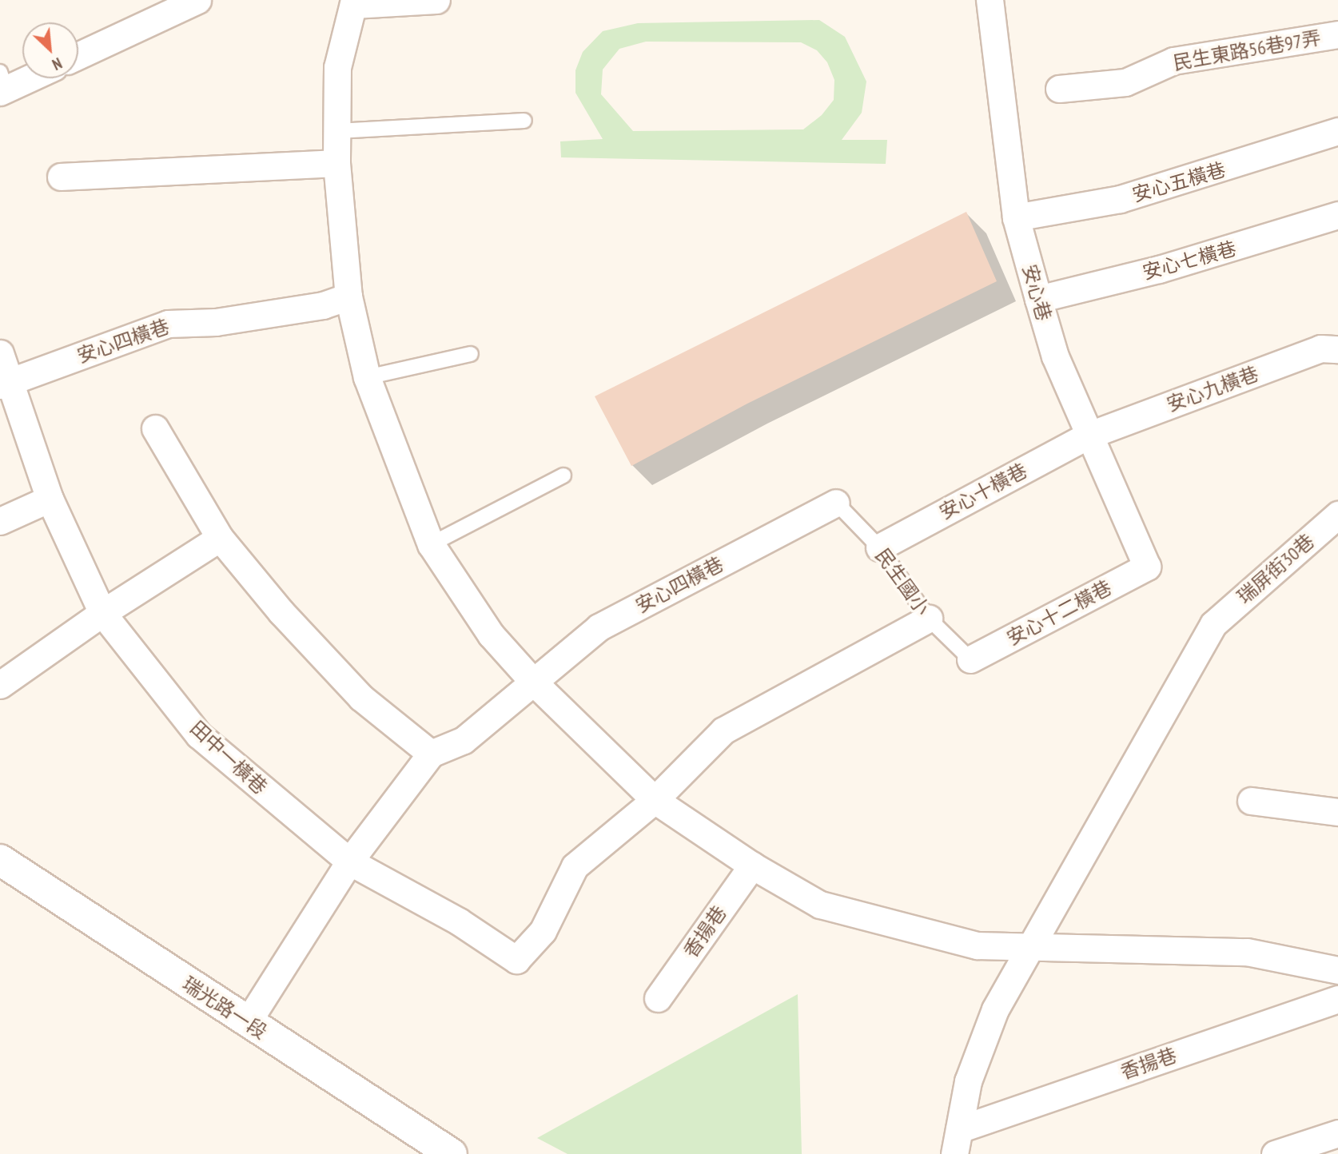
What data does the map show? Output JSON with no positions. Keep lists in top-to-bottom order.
{
  "streets": {
    "street": [
      "民生東路56巷97弄",
      "安心五橫巷",
      "安心七橫巷",
      "安心巷",
      "安心四橫巷",
      "安心九橫巷",
      "安心十橫巷",
      "瑞屏街30巷",
      "安心十二橫巷",
      "田中一橫巷",
      "香揚巷",
      "瑞光路一段"
    ],
    "lane": ["民生國小"]
  },
  "crossings": [
    ["安心五橫巷", "安心巷"],
    ["安心七橫巷", "安心巷"],
    ["安心巷", "安心九橫巷"],
    ["安心巷", "安心十橫巷"],
    ["安心巷", "安心十二橫巷"],
    ["安心四橫巷", "民生國小"],
    ["安心四橫巷", "田中一橫巷"],
    ["安心九橫巷", "安心十橫巷"],
    ["安心十橫巷", "民生國小"],
    ["瑞屏街30巷", "香揚巷"],
    ["民生國小", "安心十二橫巷"]
  ],
  "north": "bottom right"
}
